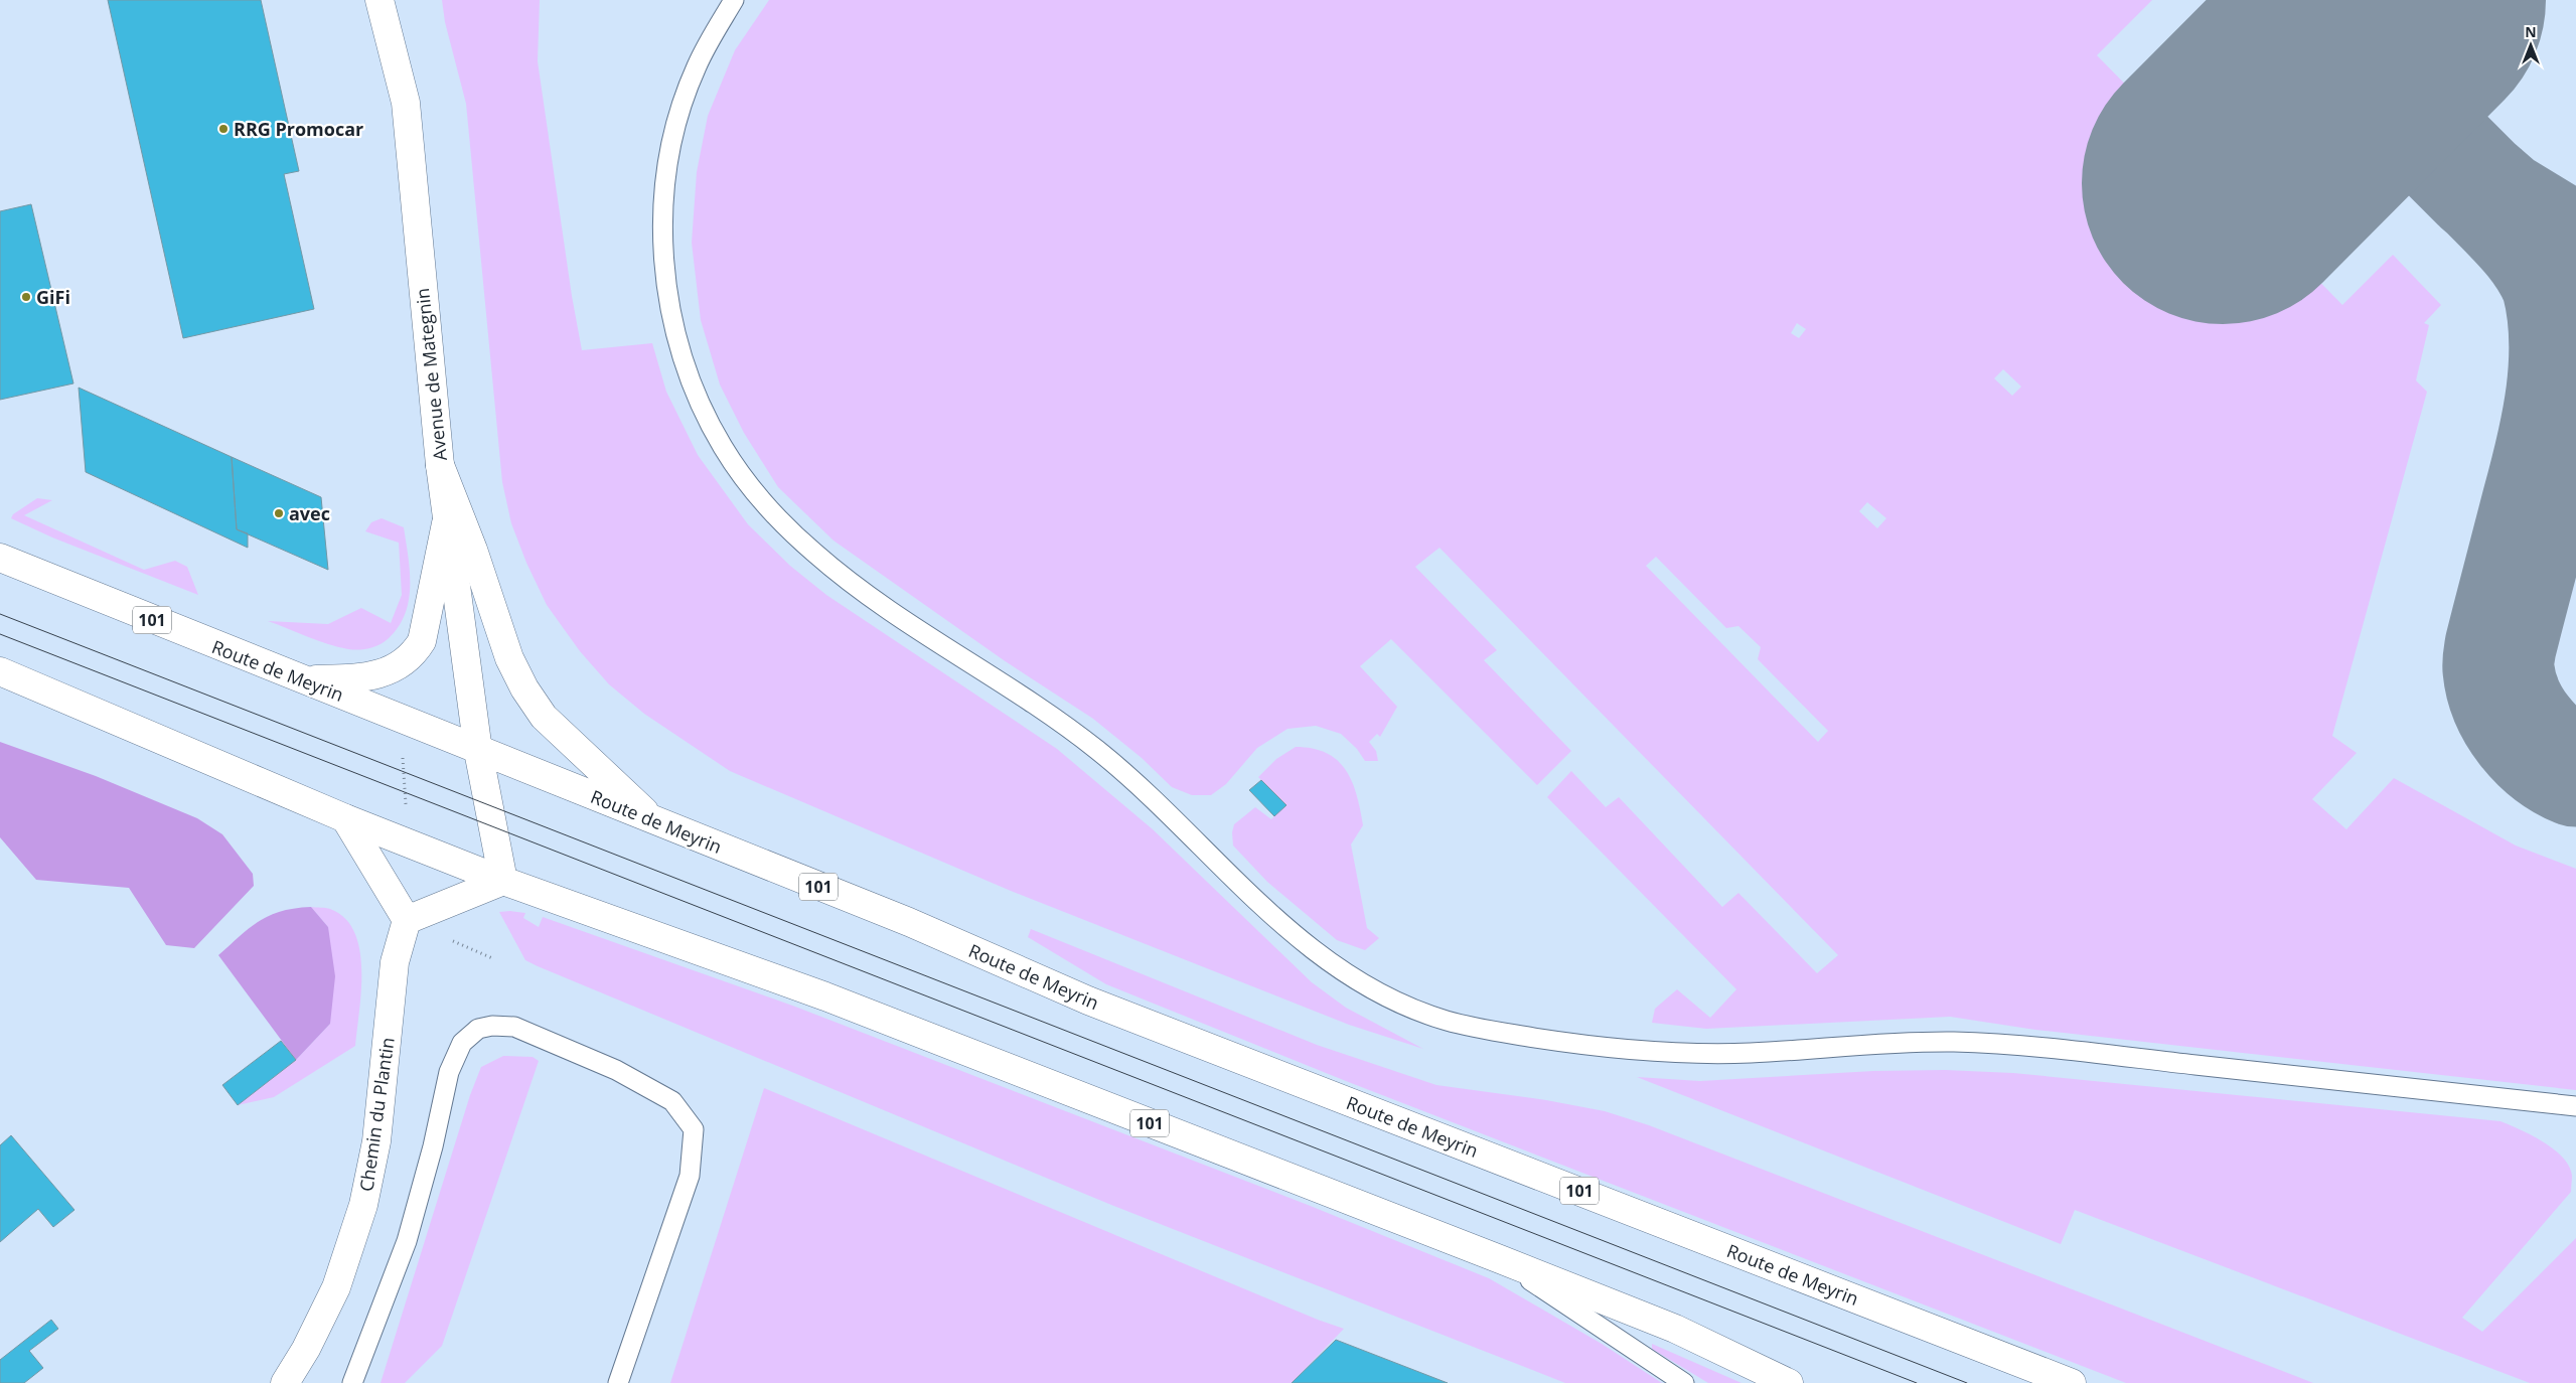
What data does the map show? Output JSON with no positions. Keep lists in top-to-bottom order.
{
  "streets": {
    "main road": [
      "Avenue de Mategnin",
      "101",
      "Route de Meyrin",
      "Chemin du Plantin"
    ]
  },
  "crossings": [
    ["Avenue de Mategnin", "101"],
    ["Avenue de Mategnin", "Route de Meyrin"]
  ],
  "places": ["RRG Promocar", "GiFi", "avec"],
  "north": "top"
}
